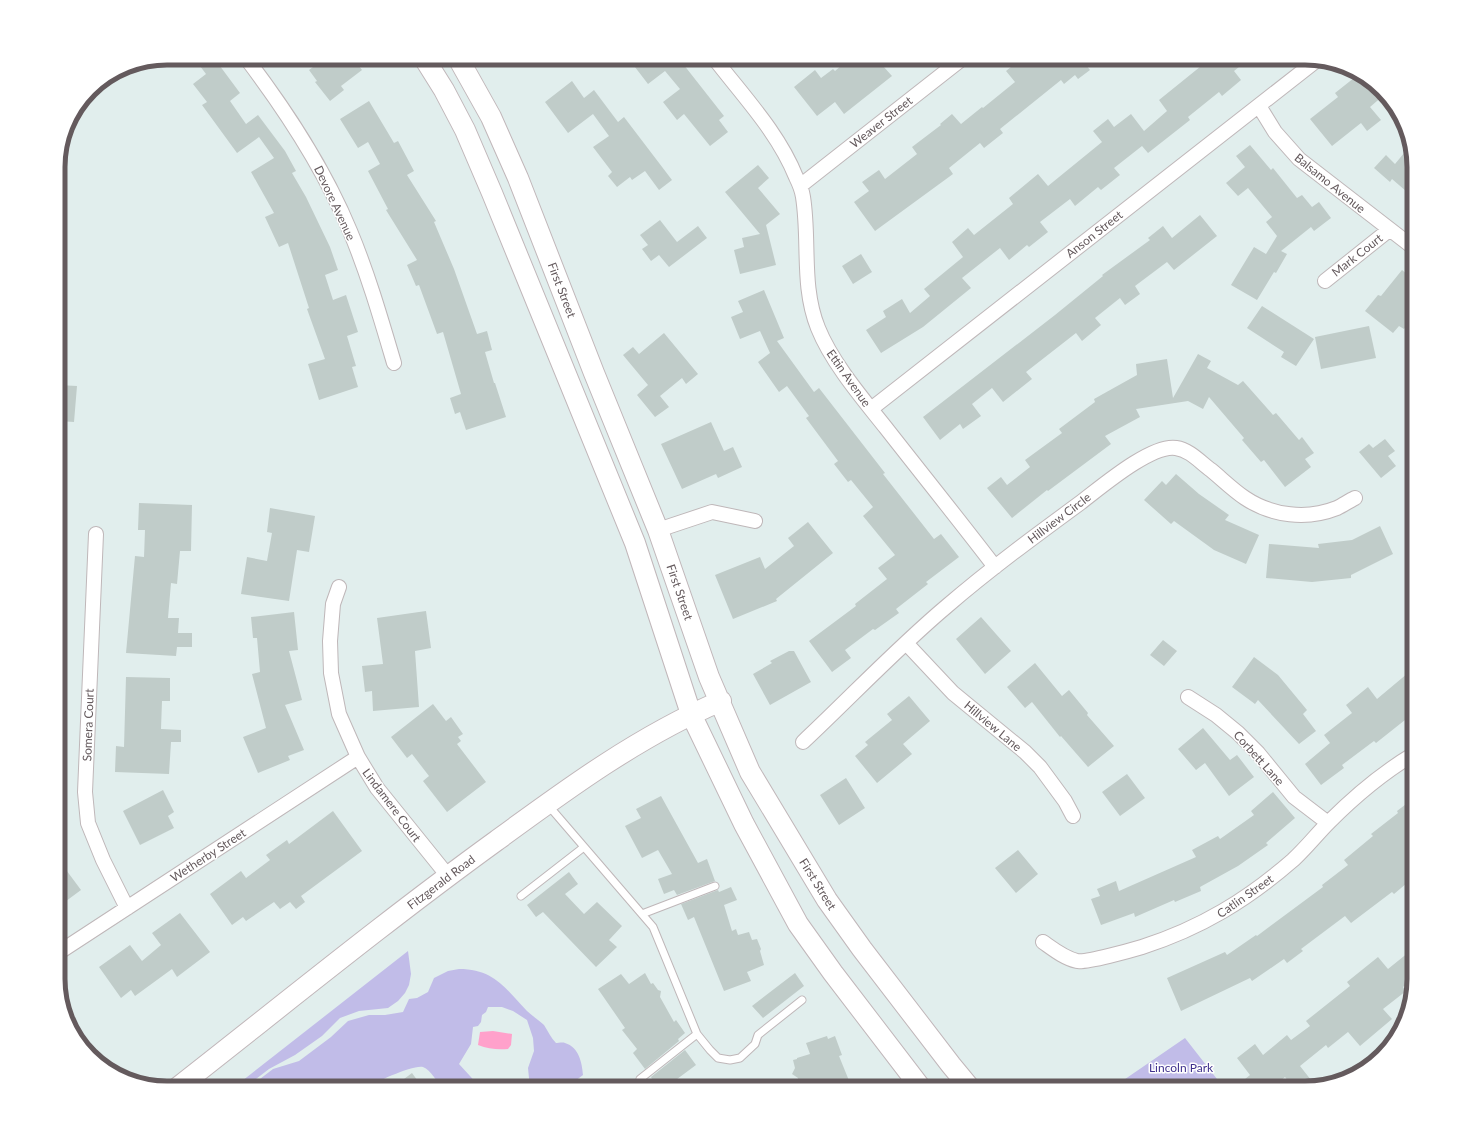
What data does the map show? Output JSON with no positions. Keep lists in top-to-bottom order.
{
  "streets": {
    "main road": ["First Street", "Fitzgerald Road"],
    "street": [
      "Weaver Street",
      "Balsamo Avenue",
      "Devore Avenue",
      "Anson Street",
      "Mark Court",
      "Ettin Avenue",
      "Hillview Circle",
      "Somera Court",
      "Hillview Lane",
      "Corbett Lane",
      "Lindamere Court",
      "Wetherby Street",
      "Catlin Street"
    ]
  },
  "crossings": [
    ["Weaver Street", "Ettin Avenue"],
    ["Balsamo Avenue", "Anson Street"],
    ["Balsamo Avenue", "Mark Court"],
    ["Anson Street", "Ettin Avenue"],
    ["First Street", "Fitzgerald Road"],
    ["Ettin Avenue", "Hillview Circle"],
    ["Hillview Circle", "Hillview Lane"],
    ["Somera Court", "Wetherby Street"],
    ["Corbett Lane", "Catlin Street"],
    ["Lindamere Court", "Wetherby Street"],
    ["Lindamere Court", "Fitzgerald Road"]
  ],
  "parks": ["Lincoln Park"]
}
